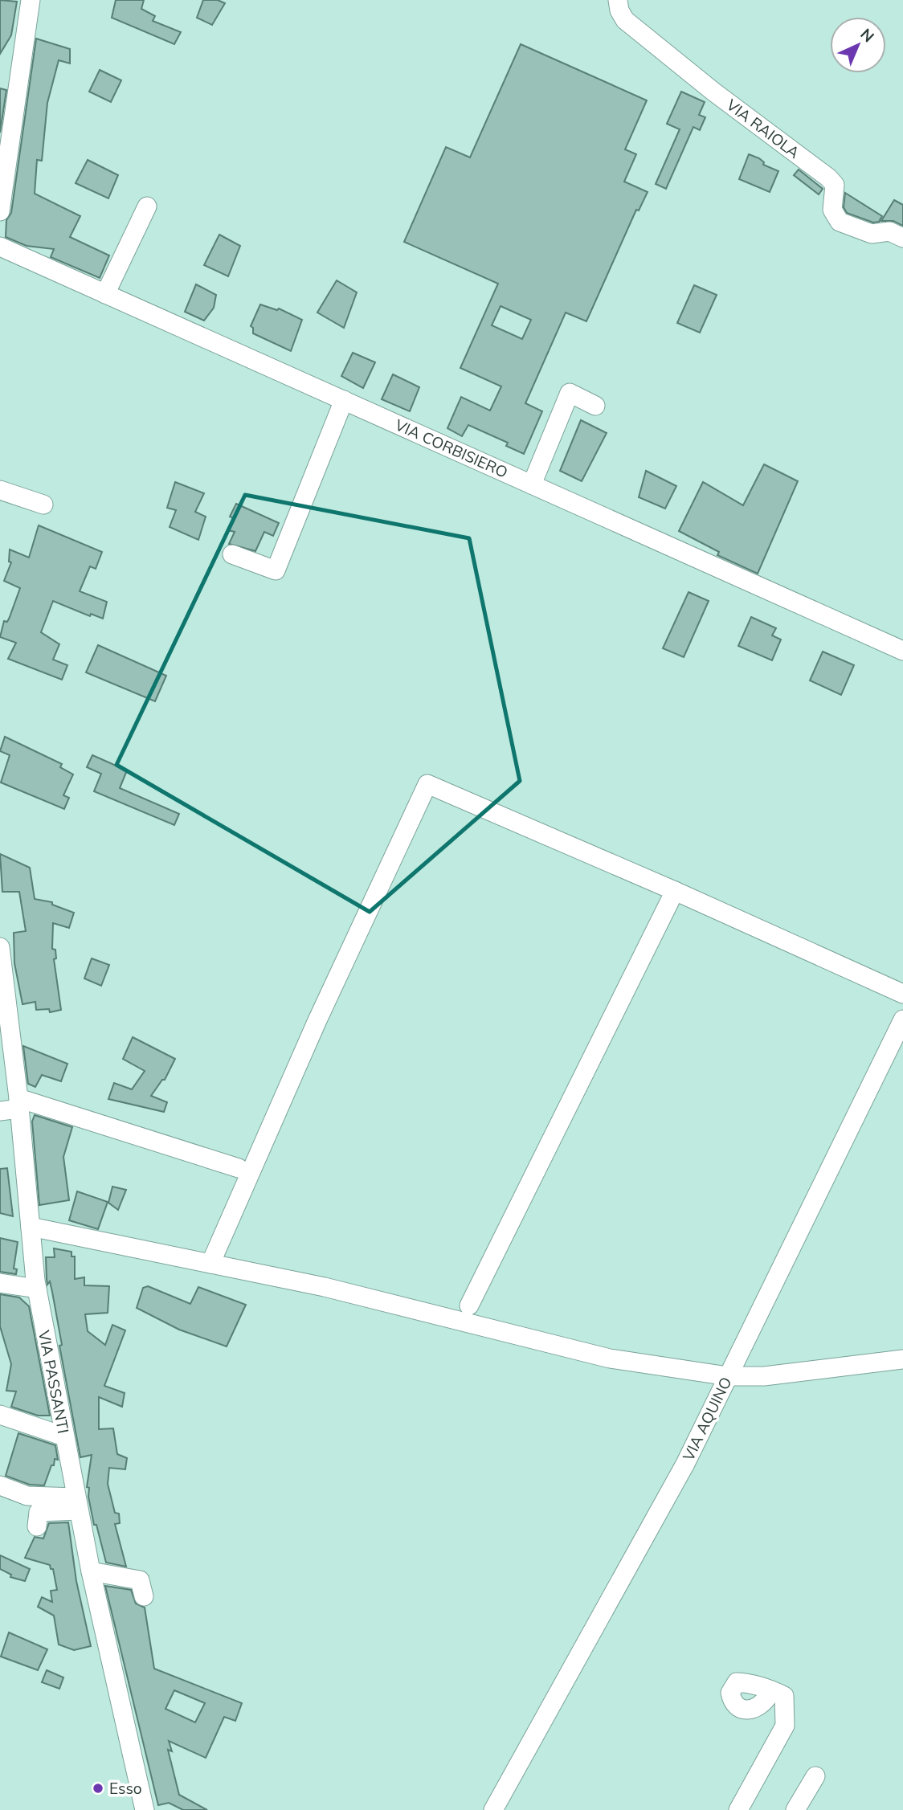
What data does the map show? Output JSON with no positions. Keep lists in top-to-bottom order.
{
  "streets": {
    "street": [
      "VIA RAIOLA",
      "VIA CORBISIERO",
      "VIA PASSANTI",
      "VIA AQUINO"
    ]
  },
  "places": ["Esso"],
  "north": "top right"
}
